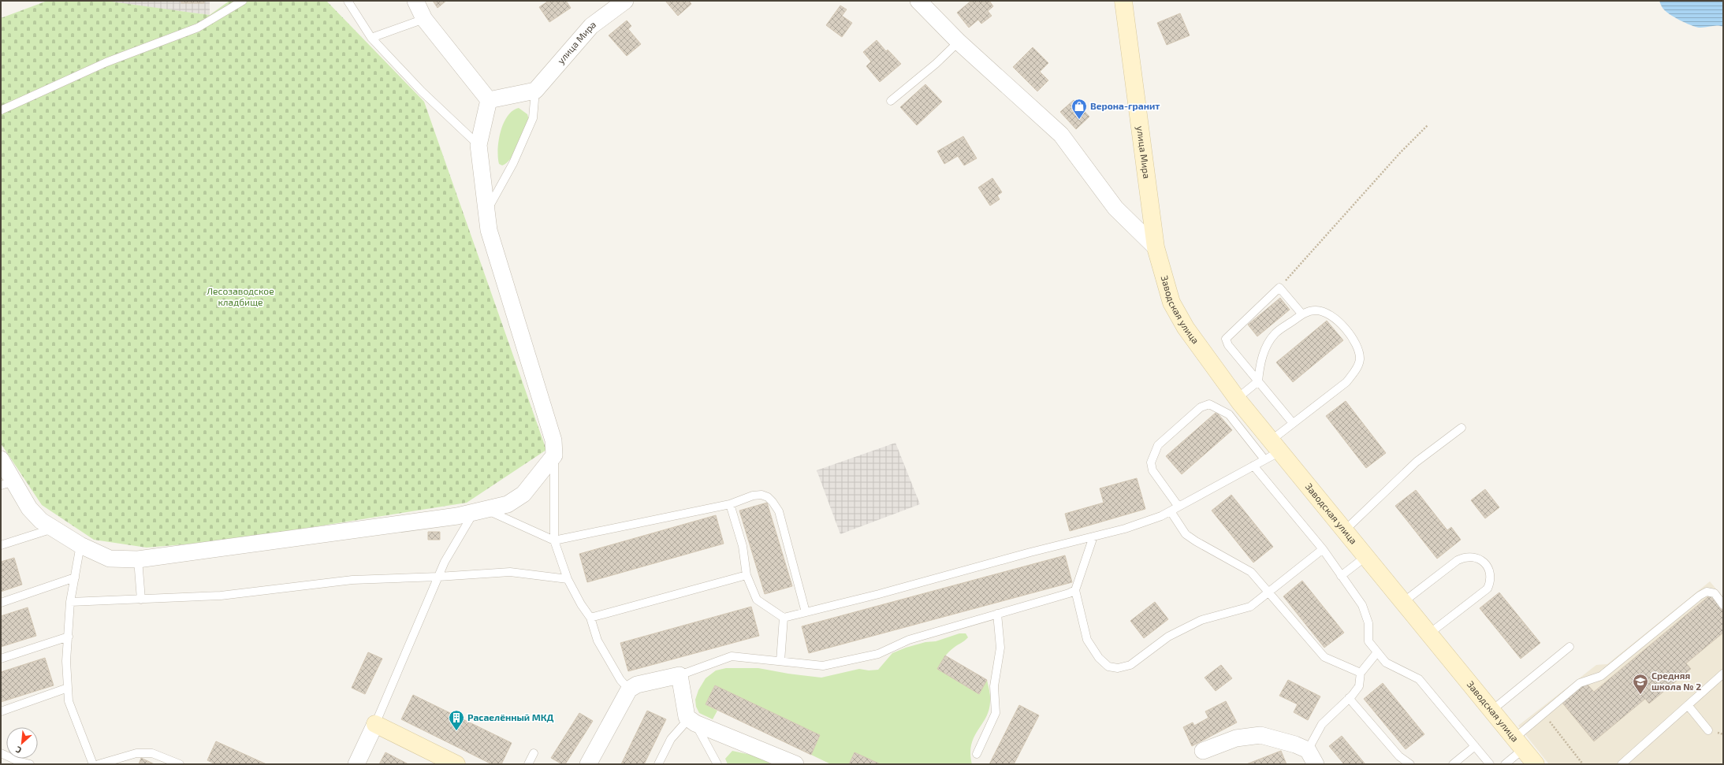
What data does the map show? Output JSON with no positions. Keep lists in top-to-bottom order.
{
  "streets": {
    "street": ["улица Мира", "Заводская улица"]
  },
  "crossings": [
    ["улица Мира", "Заводская улица"]
  ],
  "parks": ["Лесозаводское кладбище"],
  "places": {
    "shop": ["Верона-гранит"],
    "school or university": ["Средняя школа № 2"],
    "building": ["Расаелённый МКД"]
  },
  "north": "bottom left"
}
